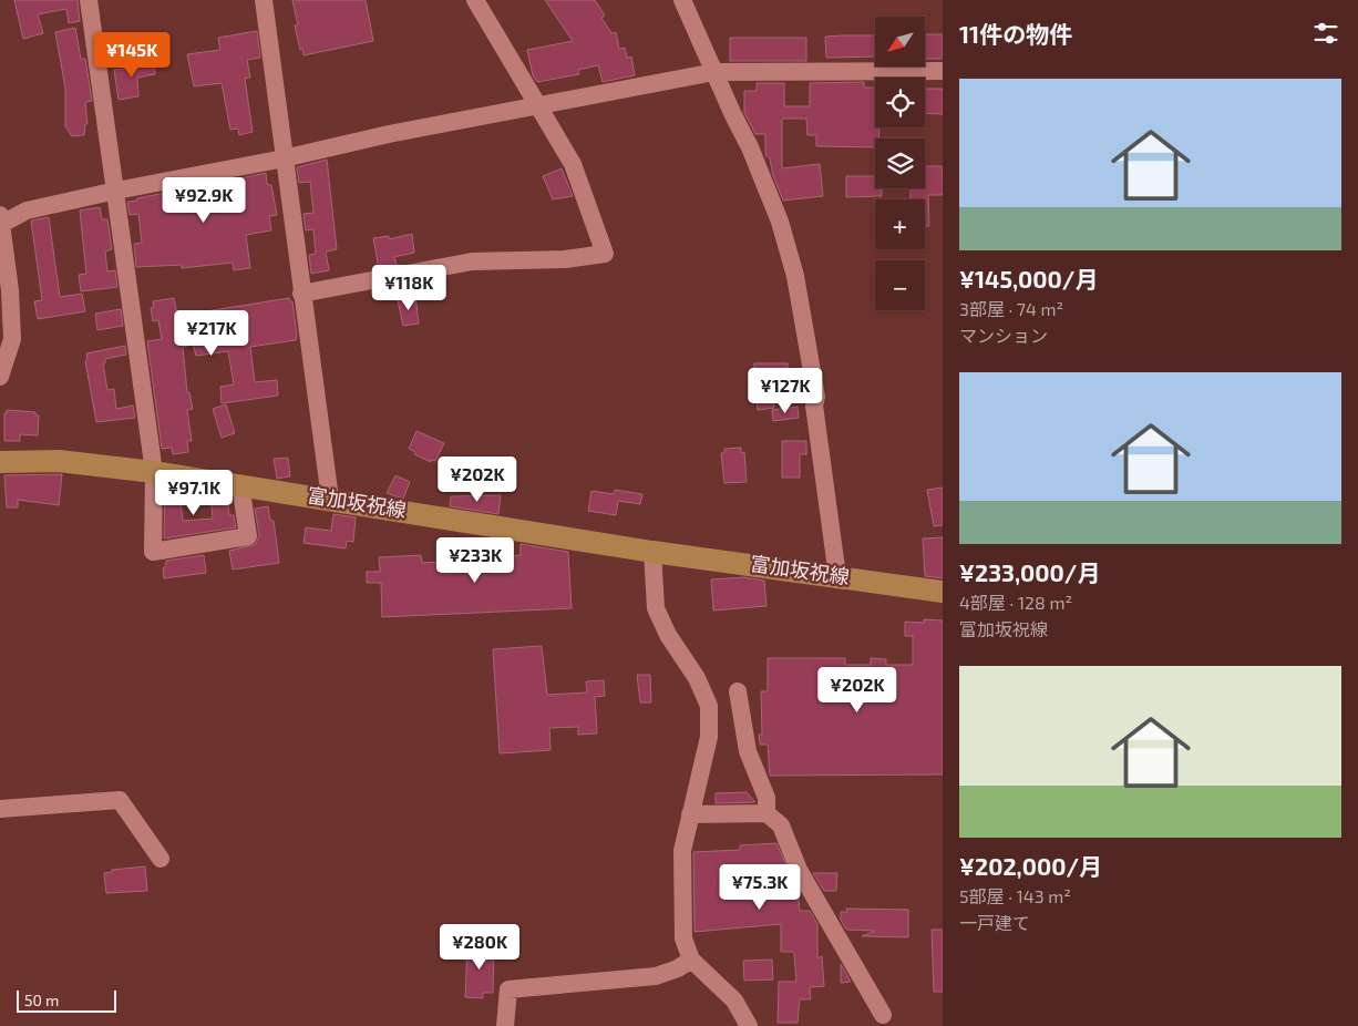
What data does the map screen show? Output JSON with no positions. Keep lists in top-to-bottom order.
{
  "streets": {
    "main road": ["富加坂祝線"]
  },
  "scale_bar": "50 m",
  "north": "bottom left",
  "page": {
    "heading": "11件の物件",
    "map_buttons": ["+", "−"],
    "price": [
      "¥145K",
      "¥92.9K",
      "¥118K",
      "¥217K",
      "¥127K",
      "¥202K",
      "¥97.1K",
      "¥233K",
      "¥202K",
      "¥75.3K",
      "¥280K"
    ],
    "list": [
      {
        "name": "¥145,000/月",
        "note": "3部屋 · 74 m² · マンション"
      },
      {
        "name": "¥233,000/月",
        "note": "4部屋 · 128 m² · 富加坂祝線"
      },
      {
        "name": "¥202,000/月",
        "note": "5部屋 · 143 m² · 一戸建て"
      }
    ],
    "scale": "50 m"
  }
}
